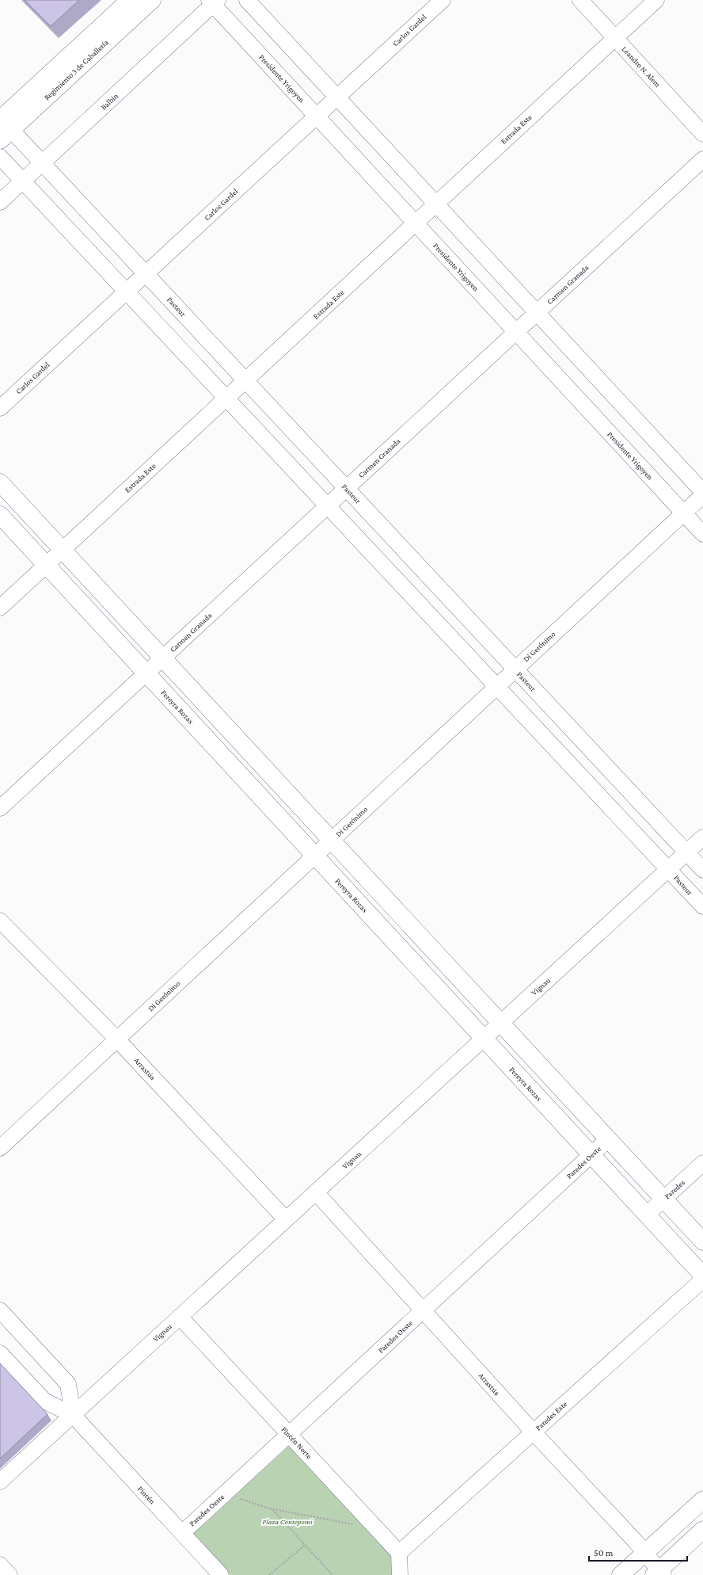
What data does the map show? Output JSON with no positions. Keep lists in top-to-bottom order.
{
  "streets": {
    "street": [
      "Carlos Gardel",
      "Leandro N. Alem",
      "Regimiento 3 de Caballería",
      "Presidente Yrigoyen",
      "Balbin",
      "Estrada Este",
      "Carmen Granada",
      "Pasteur",
      "Di Gerónimo",
      "Pereyra Rozas",
      "Vignau",
      "Arrastúa",
      "Paredes Oeste",
      "Paredes",
      "Paredes Este",
      "Pincén Norte",
      "Pincén"
    ]
  },
  "crossings": [
    ["Carlos Gardel", "Presidente Yrigoyen"],
    ["Carlos Gardel", "Pasteur"],
    ["Leandro N. Alem", "Estrada Este"],
    ["Regimiento 3 de Caballería", "Pasteur"],
    ["Presidente Yrigoyen", "Balbin"],
    ["Presidente Yrigoyen", "Estrada Este"],
    ["Presidente Yrigoyen", "Carmen Granada"],
    ["Presidente Yrigoyen", "Di Gerónimo"],
    ["Balbin", "Pasteur"],
    ["Estrada Este", "Pasteur"],
    ["Estrada Este", "Pereyra Rozas"],
    ["Carmen Granada", "Pasteur"],
    ["Carmen Granada", "Pereyra Rozas"],
    ["Pasteur", "Di Gerónimo"],
    ["Pasteur", "Vignau"],
    ["Di Gerónimo", "Pereyra Rozas"],
    ["Di Gerónimo", "Arrastúa"],
    ["Pereyra Rozas", "Vignau"],
    ["Pereyra Rozas", "Paredes Oeste"],
    ["Pereyra Rozas", "Paredes"],
    ["Vignau", "Arrastúa"],
    ["Vignau", "Pincén Norte"],
    ["Vignau", "Pincén"],
    ["Arrastúa", "Paredes Oeste"],
    ["Arrastúa", "Paredes Este"],
    ["Paredes Oeste", "Pincén Norte"],
    ["Paredes Oeste", "Pincén"],
    ["Paredes Este", "Pincén Norte"]
  ],
  "parks": ["Plaza Contepomi"],
  "scale_bar": "50 m"
}
